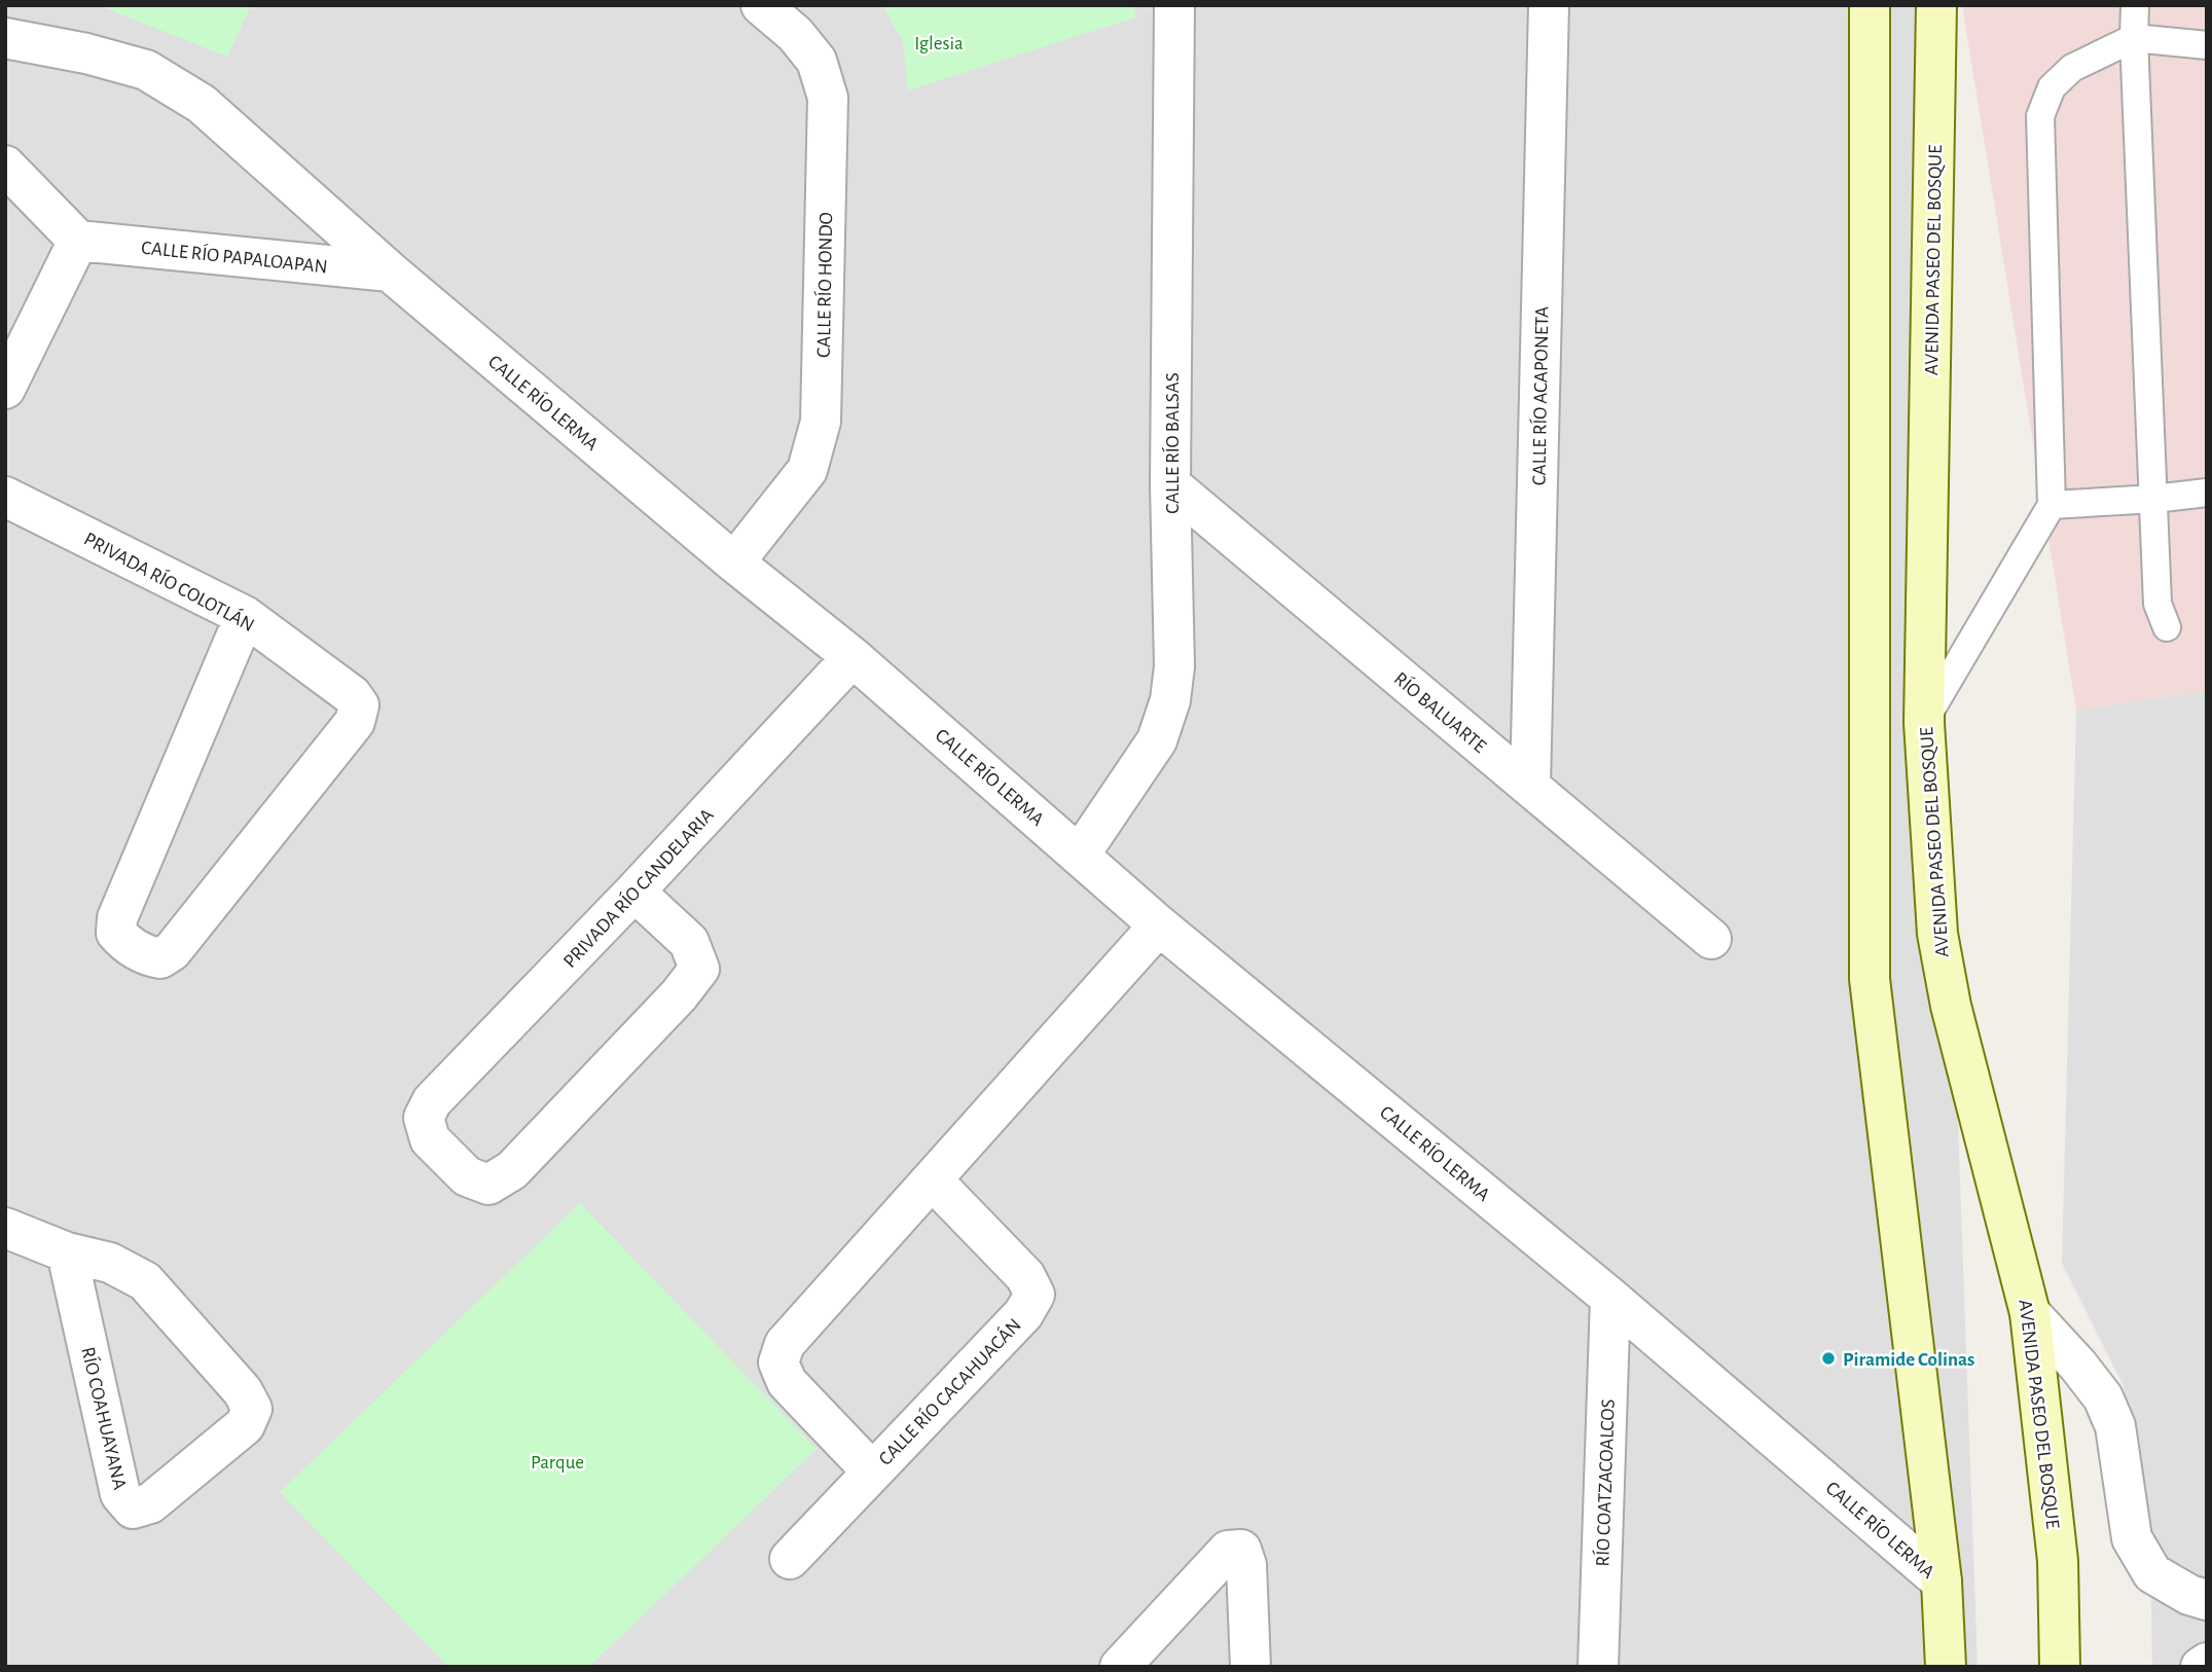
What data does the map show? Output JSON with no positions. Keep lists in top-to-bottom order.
{
  "streets": {
    "main road": ["AVENIDA PASEO DEL BOSQUE"],
    "street": [
      "CALLE RÍO PAPALOAPAN",
      "CALLE RÍO HONDO",
      "CALLE RÍO ACAPONETA",
      "CALLE RÍO LERMA",
      "CALLE RÍO BALSAS",
      "PRIVADA RÍO COLOTLÁN",
      "RÍO BALUARTE",
      "PRIVADA RÍO CANDELARIA",
      "CALLE RÍO CACAHUACÁN",
      "RÍO COAHUAYANA",
      "RÍO COATZACOALCOS"
    ]
  },
  "crossings": [
    ["CALLE RÍO PAPALOAPAN", "CALLE RÍO LERMA"],
    ["CALLE RÍO HONDO", "CALLE RÍO LERMA"],
    ["CALLE RÍO ACAPONETA", "RÍO BALUARTE"],
    ["CALLE RÍO LERMA", "CALLE RÍO BALSAS"],
    ["CALLE RÍO LERMA", "PRIVADA RÍO CANDELARIA"],
    ["CALLE RÍO LERMA", "CALLE RÍO CACAHUACÁN"],
    ["CALLE RÍO LERMA", "RÍO COATZACOALCOS"],
    ["CALLE RÍO BALSAS", "RÍO BALUARTE"]
  ],
  "parks": ["Iglesia", "Parque"],
  "places": ["Piramide Colinas"]
}
